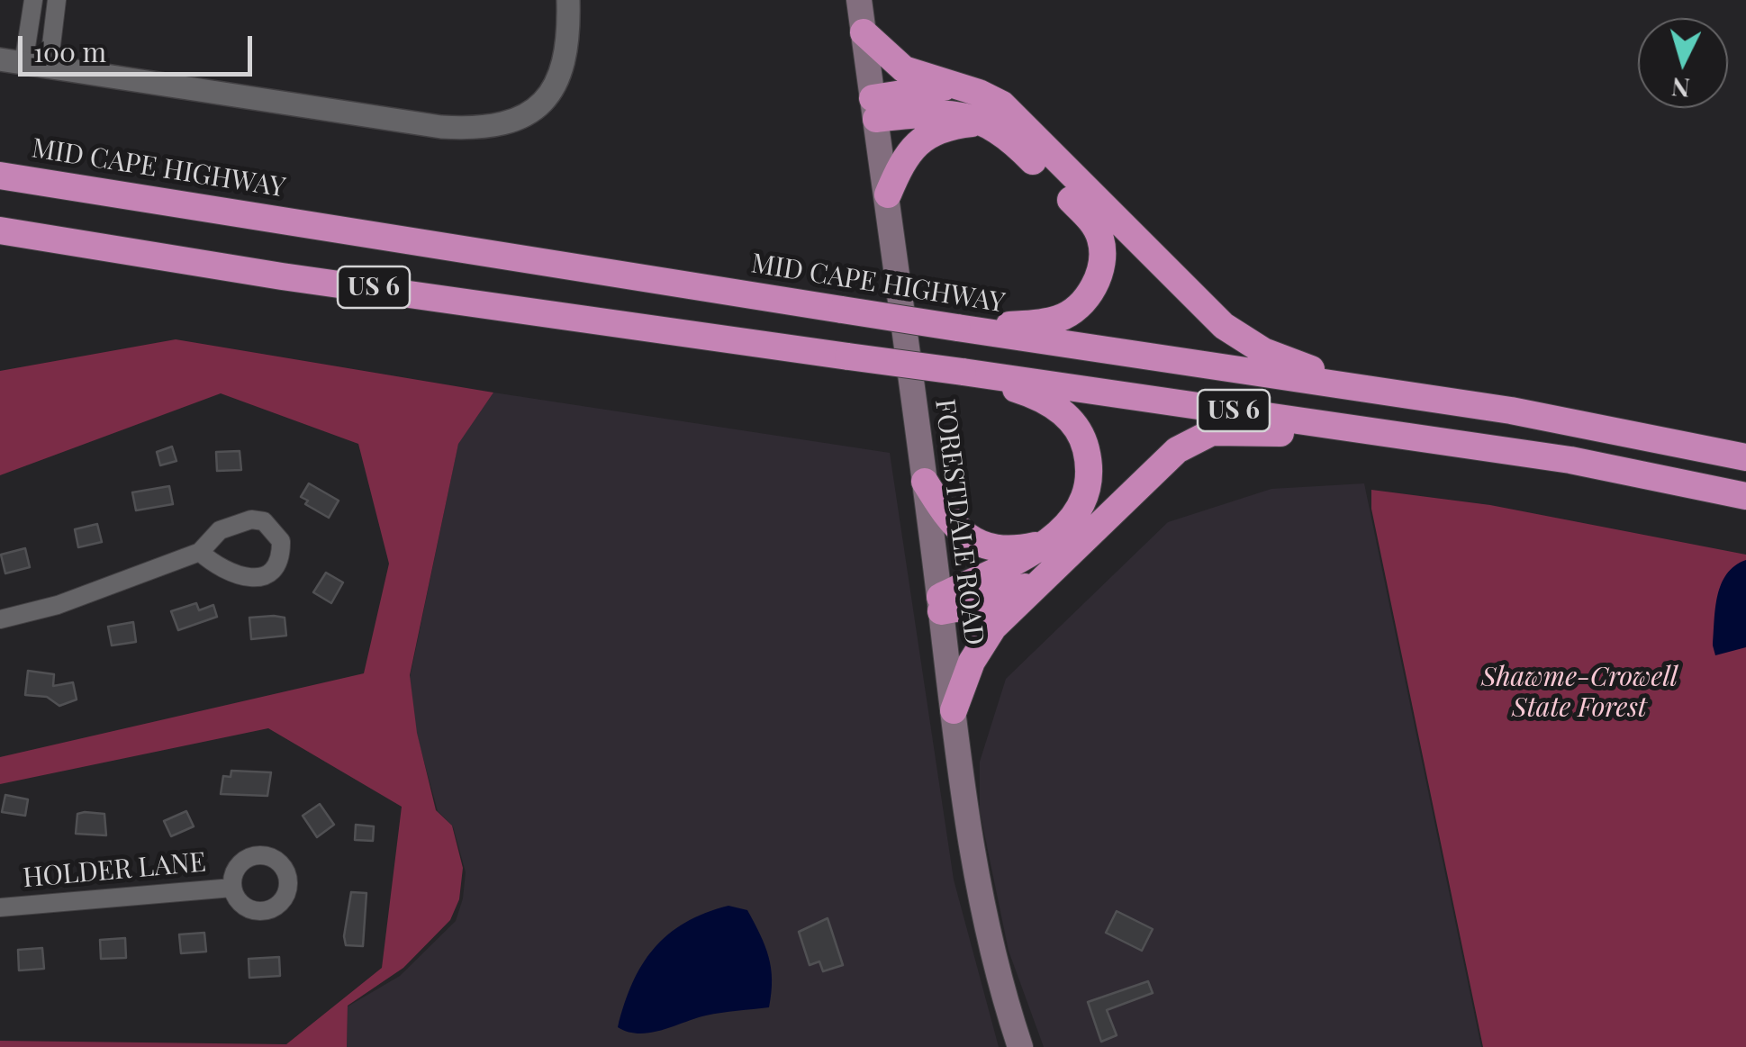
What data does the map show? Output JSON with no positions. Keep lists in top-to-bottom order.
{
  "streets": {
    "highway": ["MID CAPE HIGHWAY", "US 6"],
    "main road": ["FORESTDALE ROAD"],
    "street": ["HOLDER LANE"]
  },
  "parks": ["Shawme-Crowell State Forest"],
  "scale_bar": "100 m",
  "north": "bottom"
}
